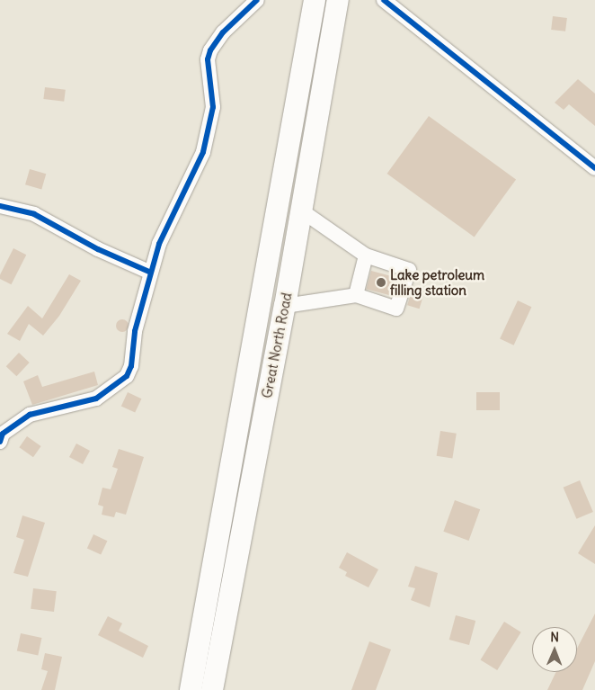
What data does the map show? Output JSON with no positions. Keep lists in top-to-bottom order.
{
  "streets": {
    "highway": ["Great North Road"]
  },
  "places": ["Lake petroleum filling station"],
  "north": "top"
}
